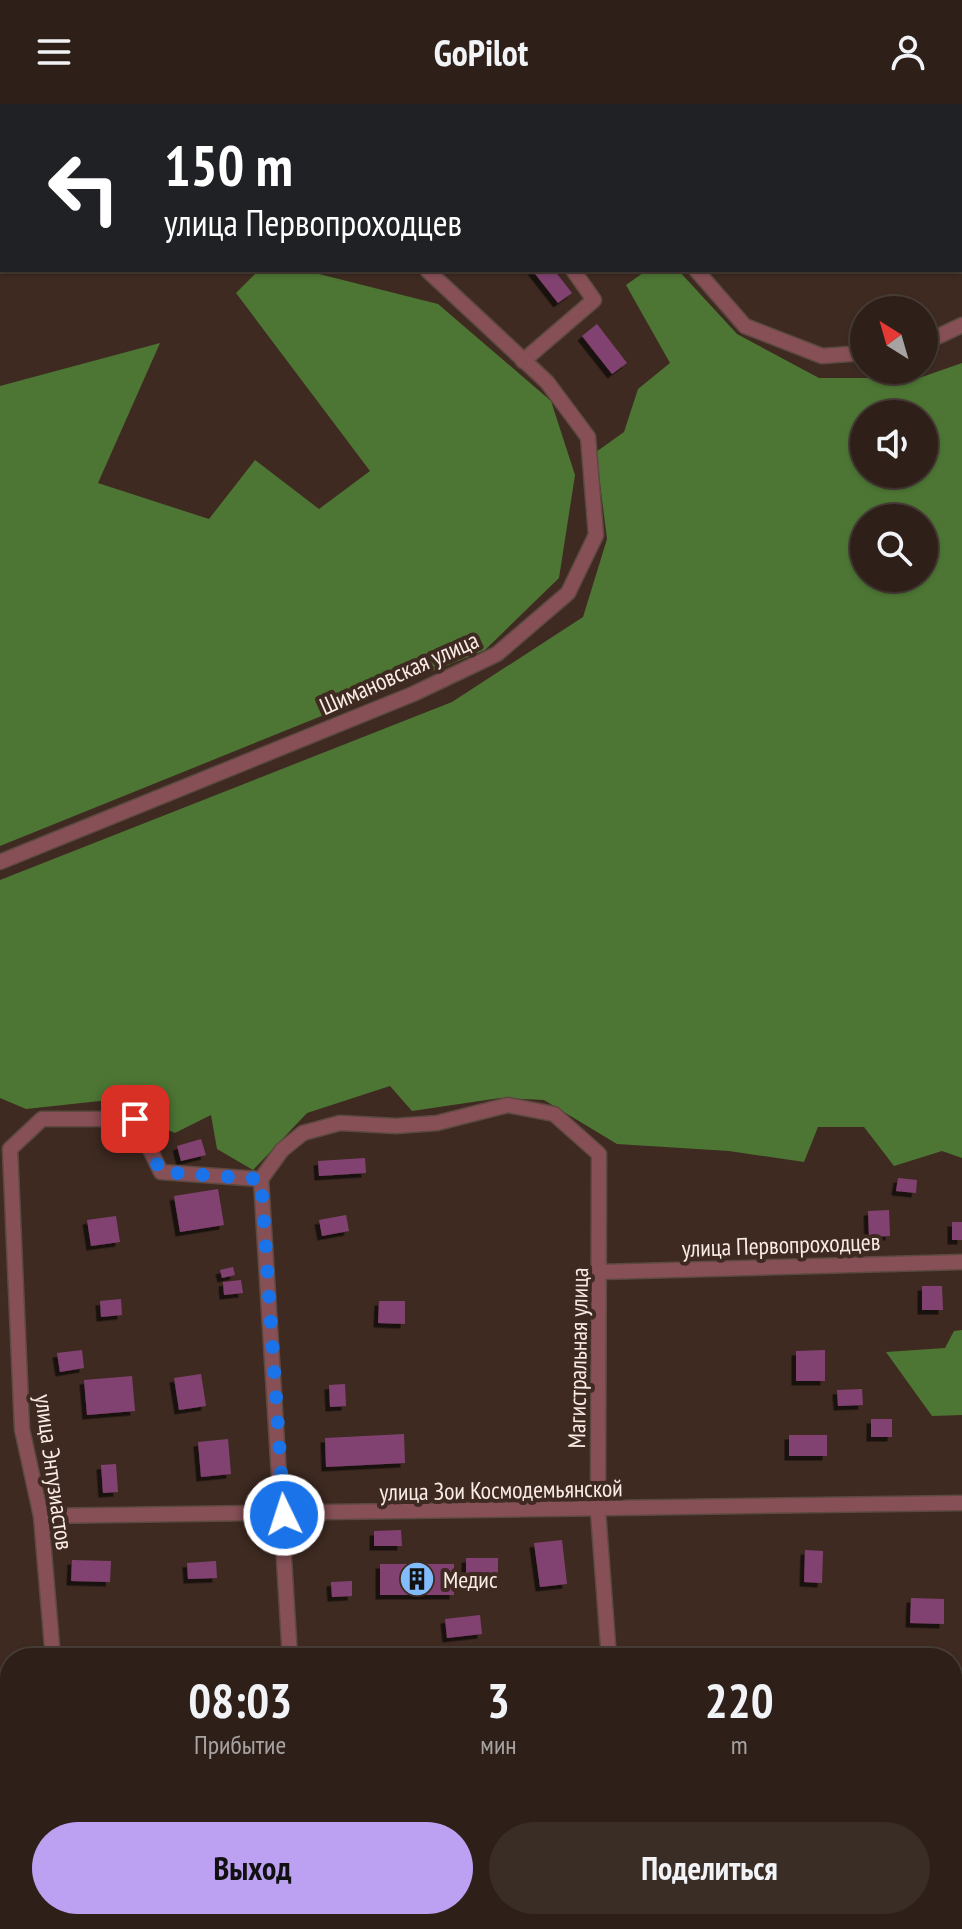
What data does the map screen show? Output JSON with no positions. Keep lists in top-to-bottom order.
{
  "streets": {
    "street": [
      "Шимановская улица",
      "улица Первопроходцев",
      "Магистральная улица",
      "улица Энтузиастов",
      "улица Зои Космодемьянской"
    ]
  },
  "crossings": [
    ["улица Первопроходцев", "Магистральная улица"],
    ["Магистральная улица", "улица Энтузиастов"],
    ["Магистральная улица", "улица Зои Космодемьянской"],
    ["улица Энтузиастов", "улица Зои Космодемьянской"]
  ],
  "places": {
    "building": ["Медис"]
  },
  "north": "top left",
  "page": {
    "header": "GoPilot",
    "turn": ["150 m", "улица Первопроходцев"],
    "eta": [
      "08:03",
      "Прибытие",
      "3",
      "мин",
      "220",
      "m"
    ],
    "buttons": ["Выход", "Поделиться"]
  }
}
